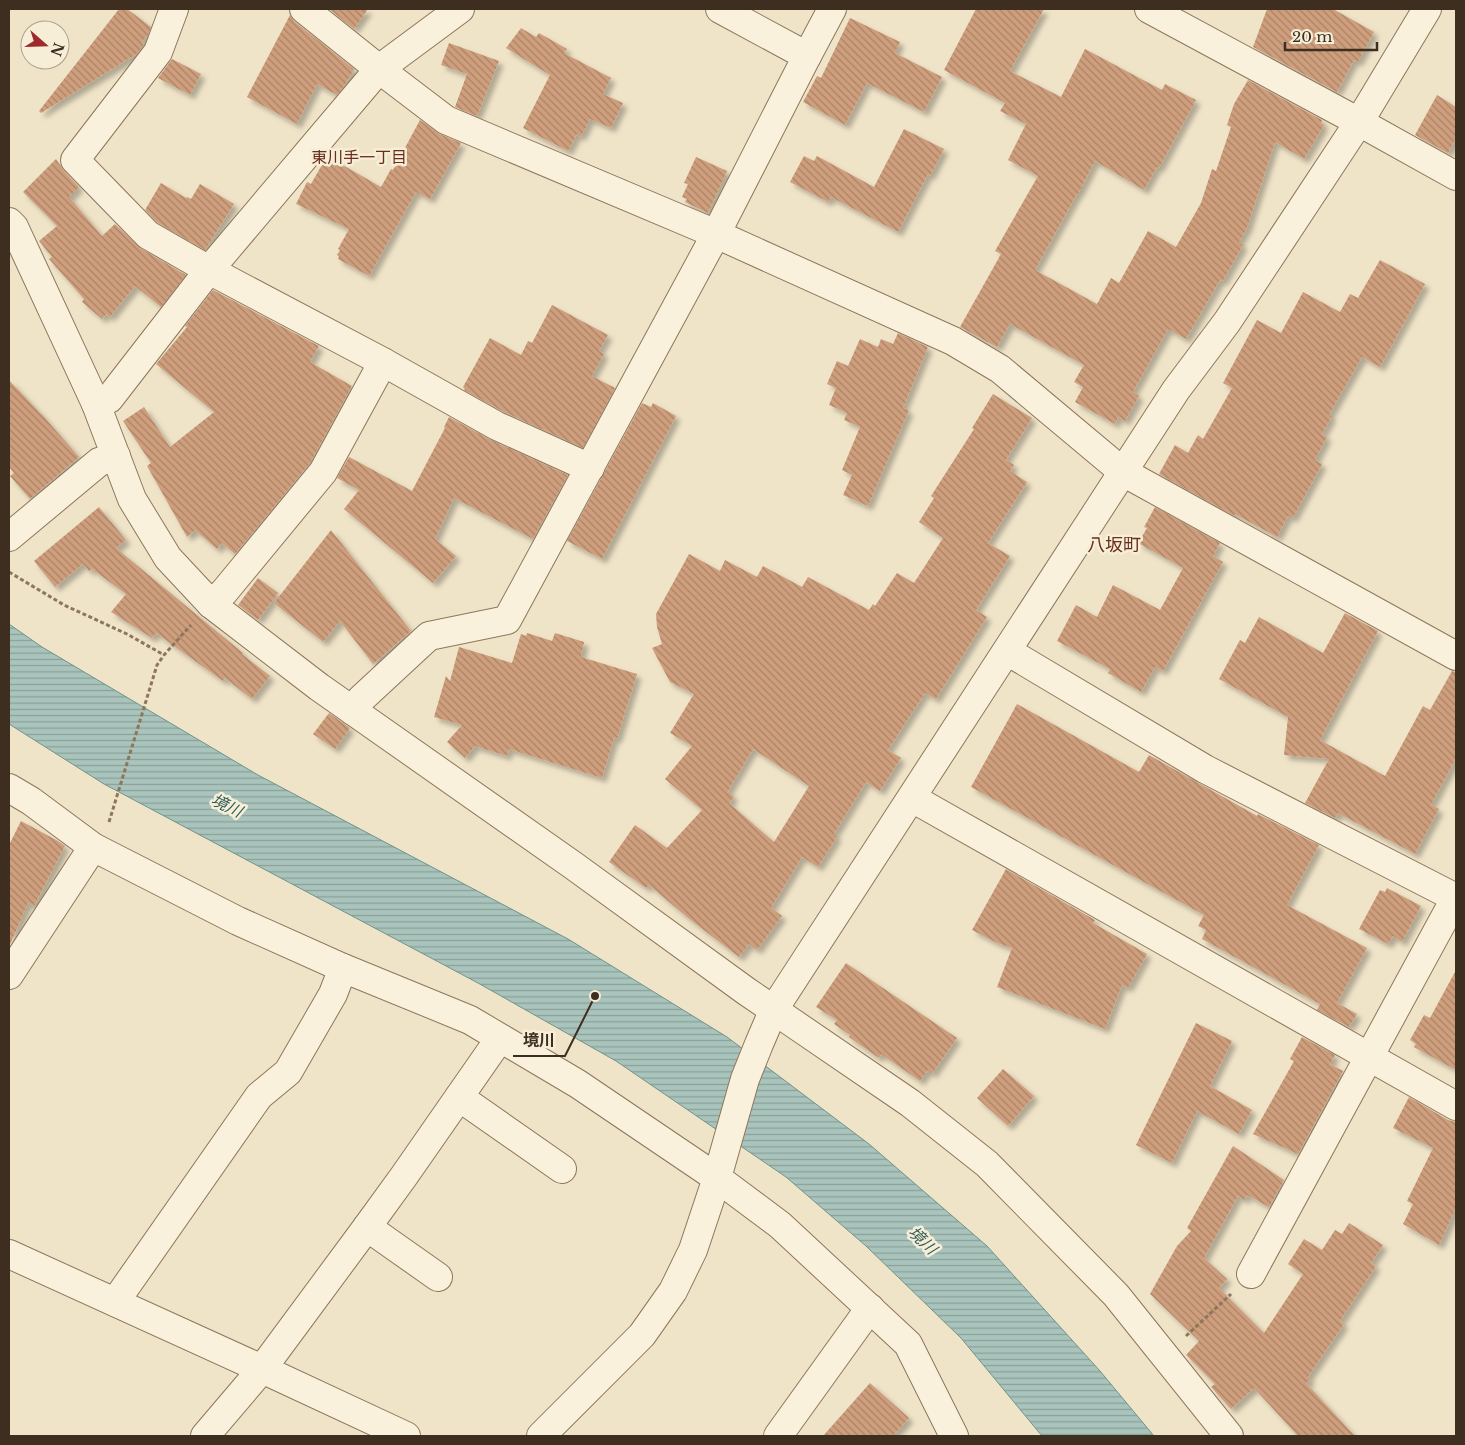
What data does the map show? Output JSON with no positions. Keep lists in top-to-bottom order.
{
  "districts": ["東川手一丁目", "八坂町"],
  "water": ["境川"],
  "places": ["境川"],
  "scale_bar": "20 m",
  "north": "right"
}
